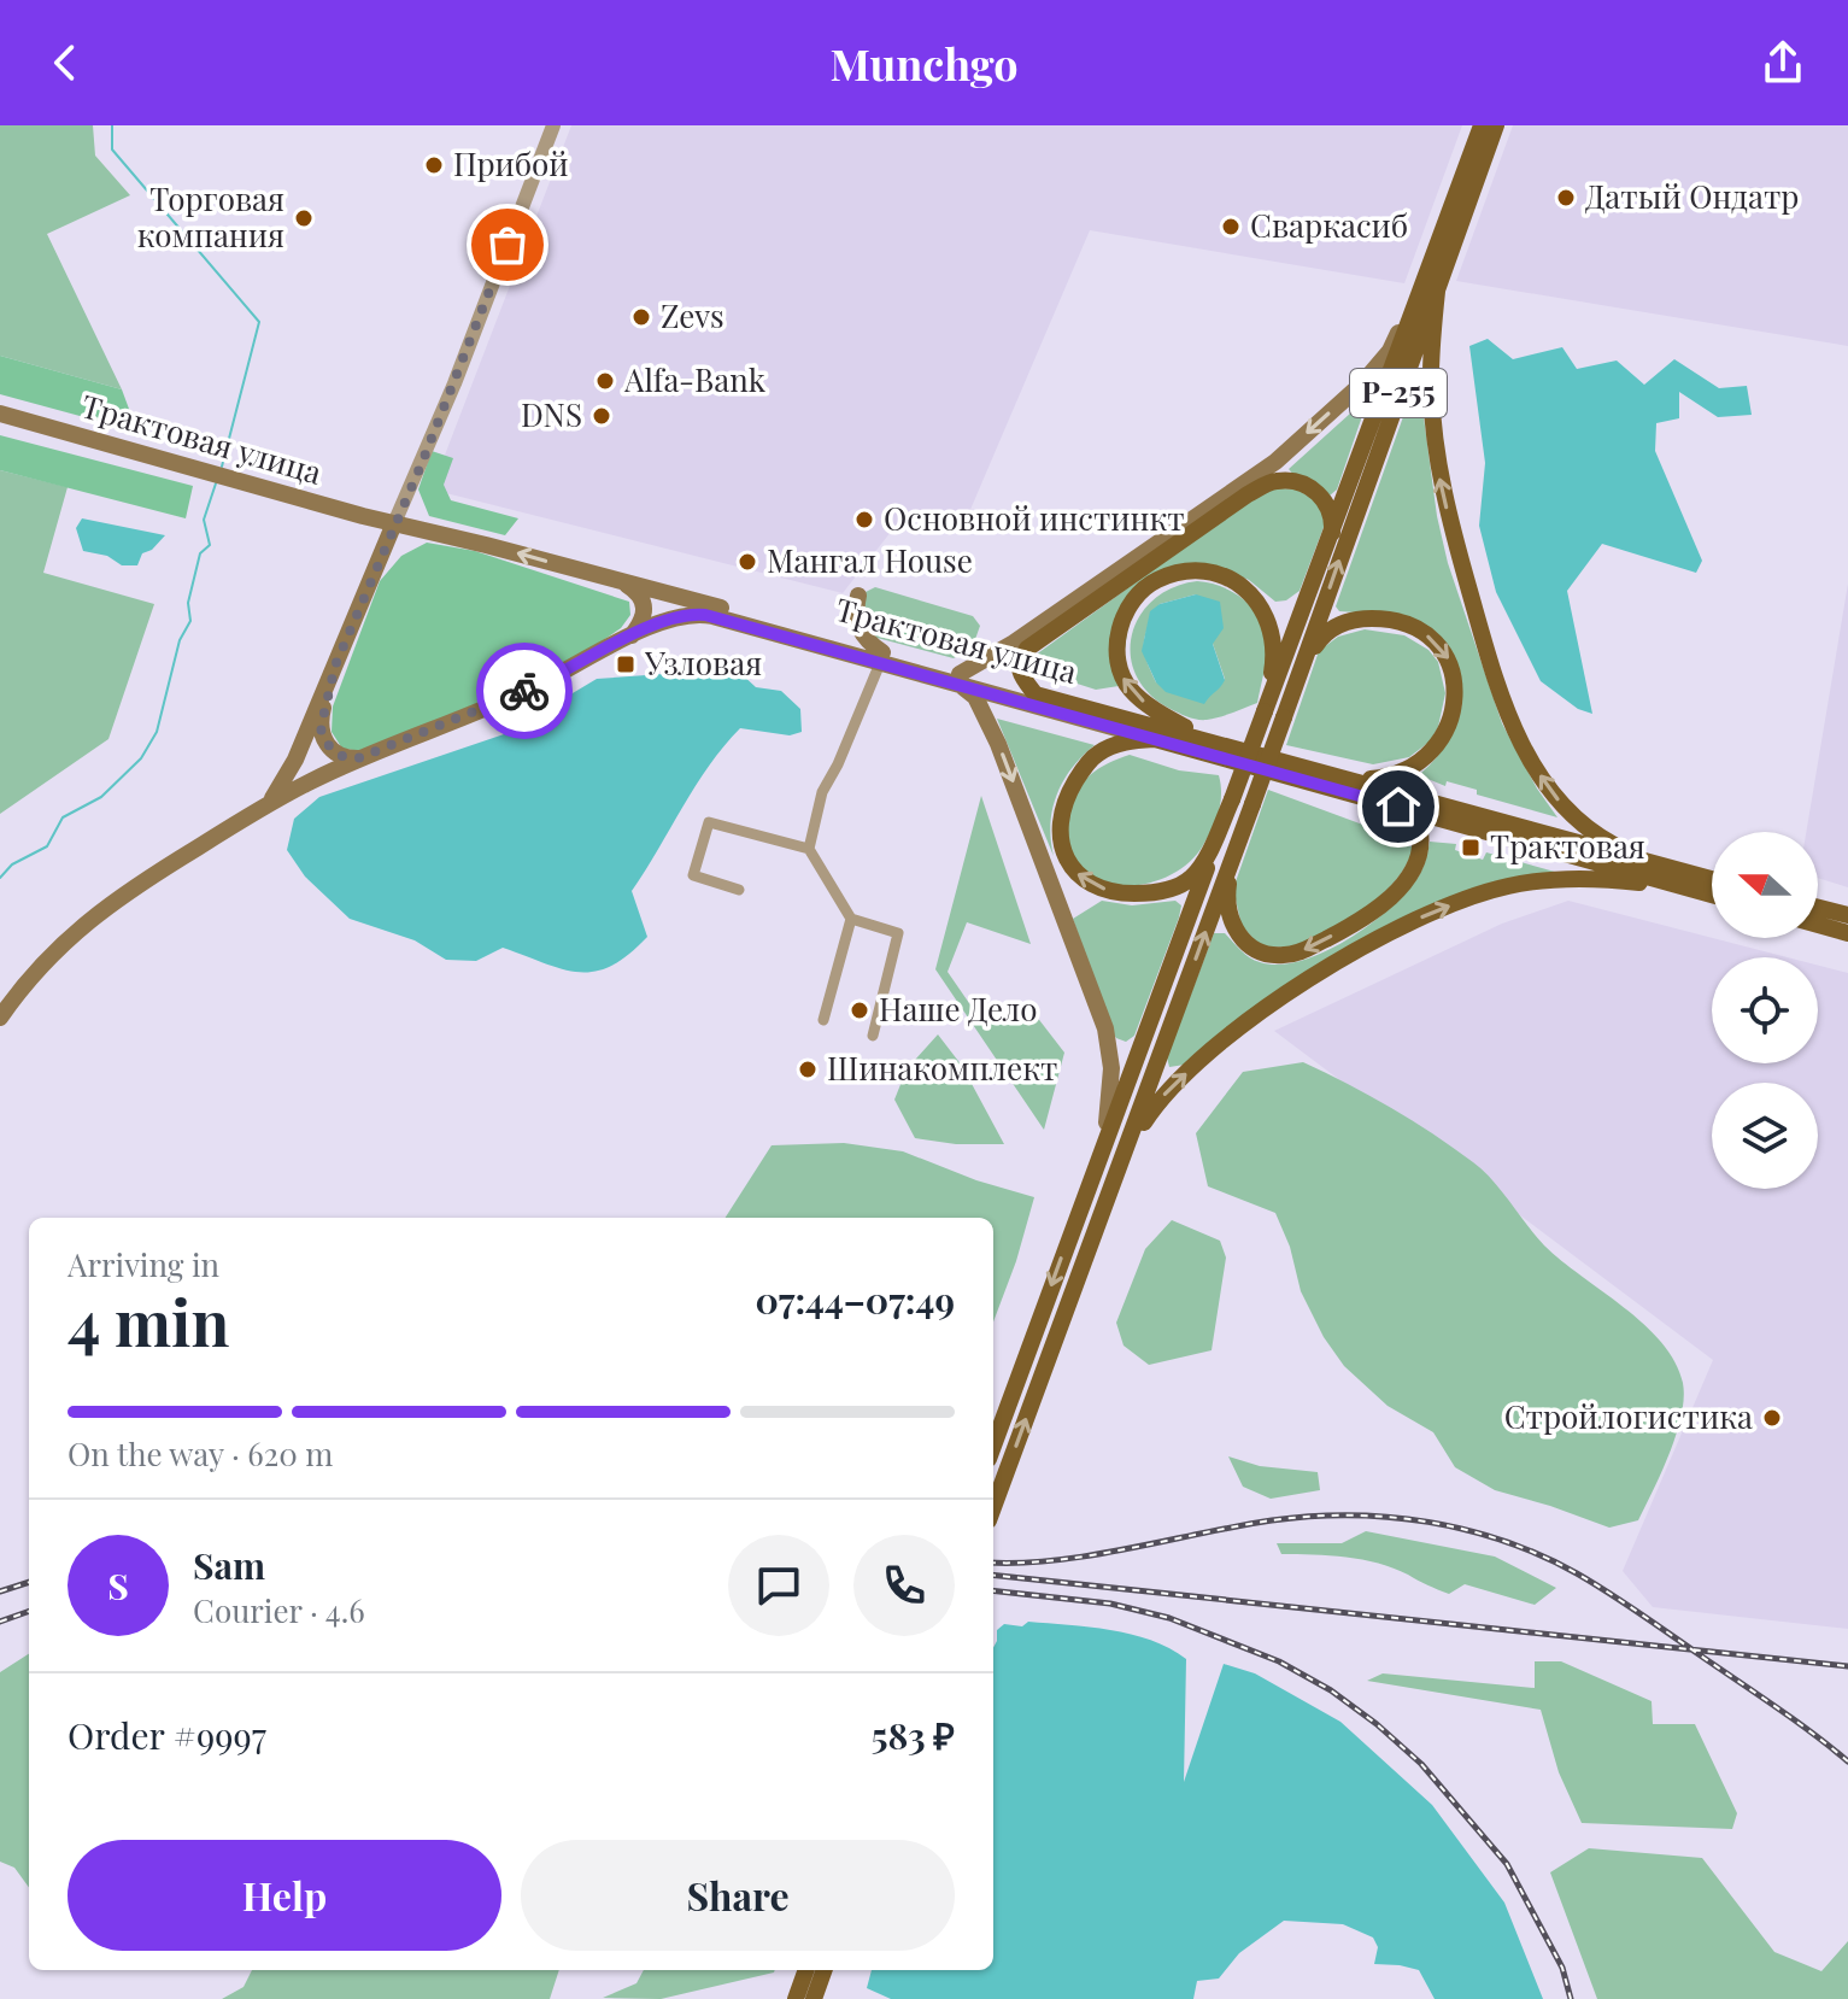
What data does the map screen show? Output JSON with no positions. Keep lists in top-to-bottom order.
{
  "streets": {
    "main road": ["Р-255", "Трактовая улица"]
  },
  "places": {
    "other": [
      "Прибой",
      "Датый Ондатр",
      "Торговая компания",
      "Сваркаcиб",
      "Zevs",
      "Alfa-Bank",
      "DNS",
      "Основной инстинкт",
      "Мангал House",
      "Наше Дело",
      "Шинакомплект",
      "Стройлогистика"
    ],
    "transit": ["Узловая", "Трактовая"]
  },
  "north": "left",
  "page": {
    "header": "Munchgo",
    "heading": ["4 min", "Arriving in", "07:44–07:49"],
    "panel": [
      "Sam",
      "Courier · 4.6",
      "Order #9997",
      "583 ₽"
    ],
    "bar": "On the way · 620 m",
    "round": "S",
    "buttons": ["Help", "Share"]
  }
}
